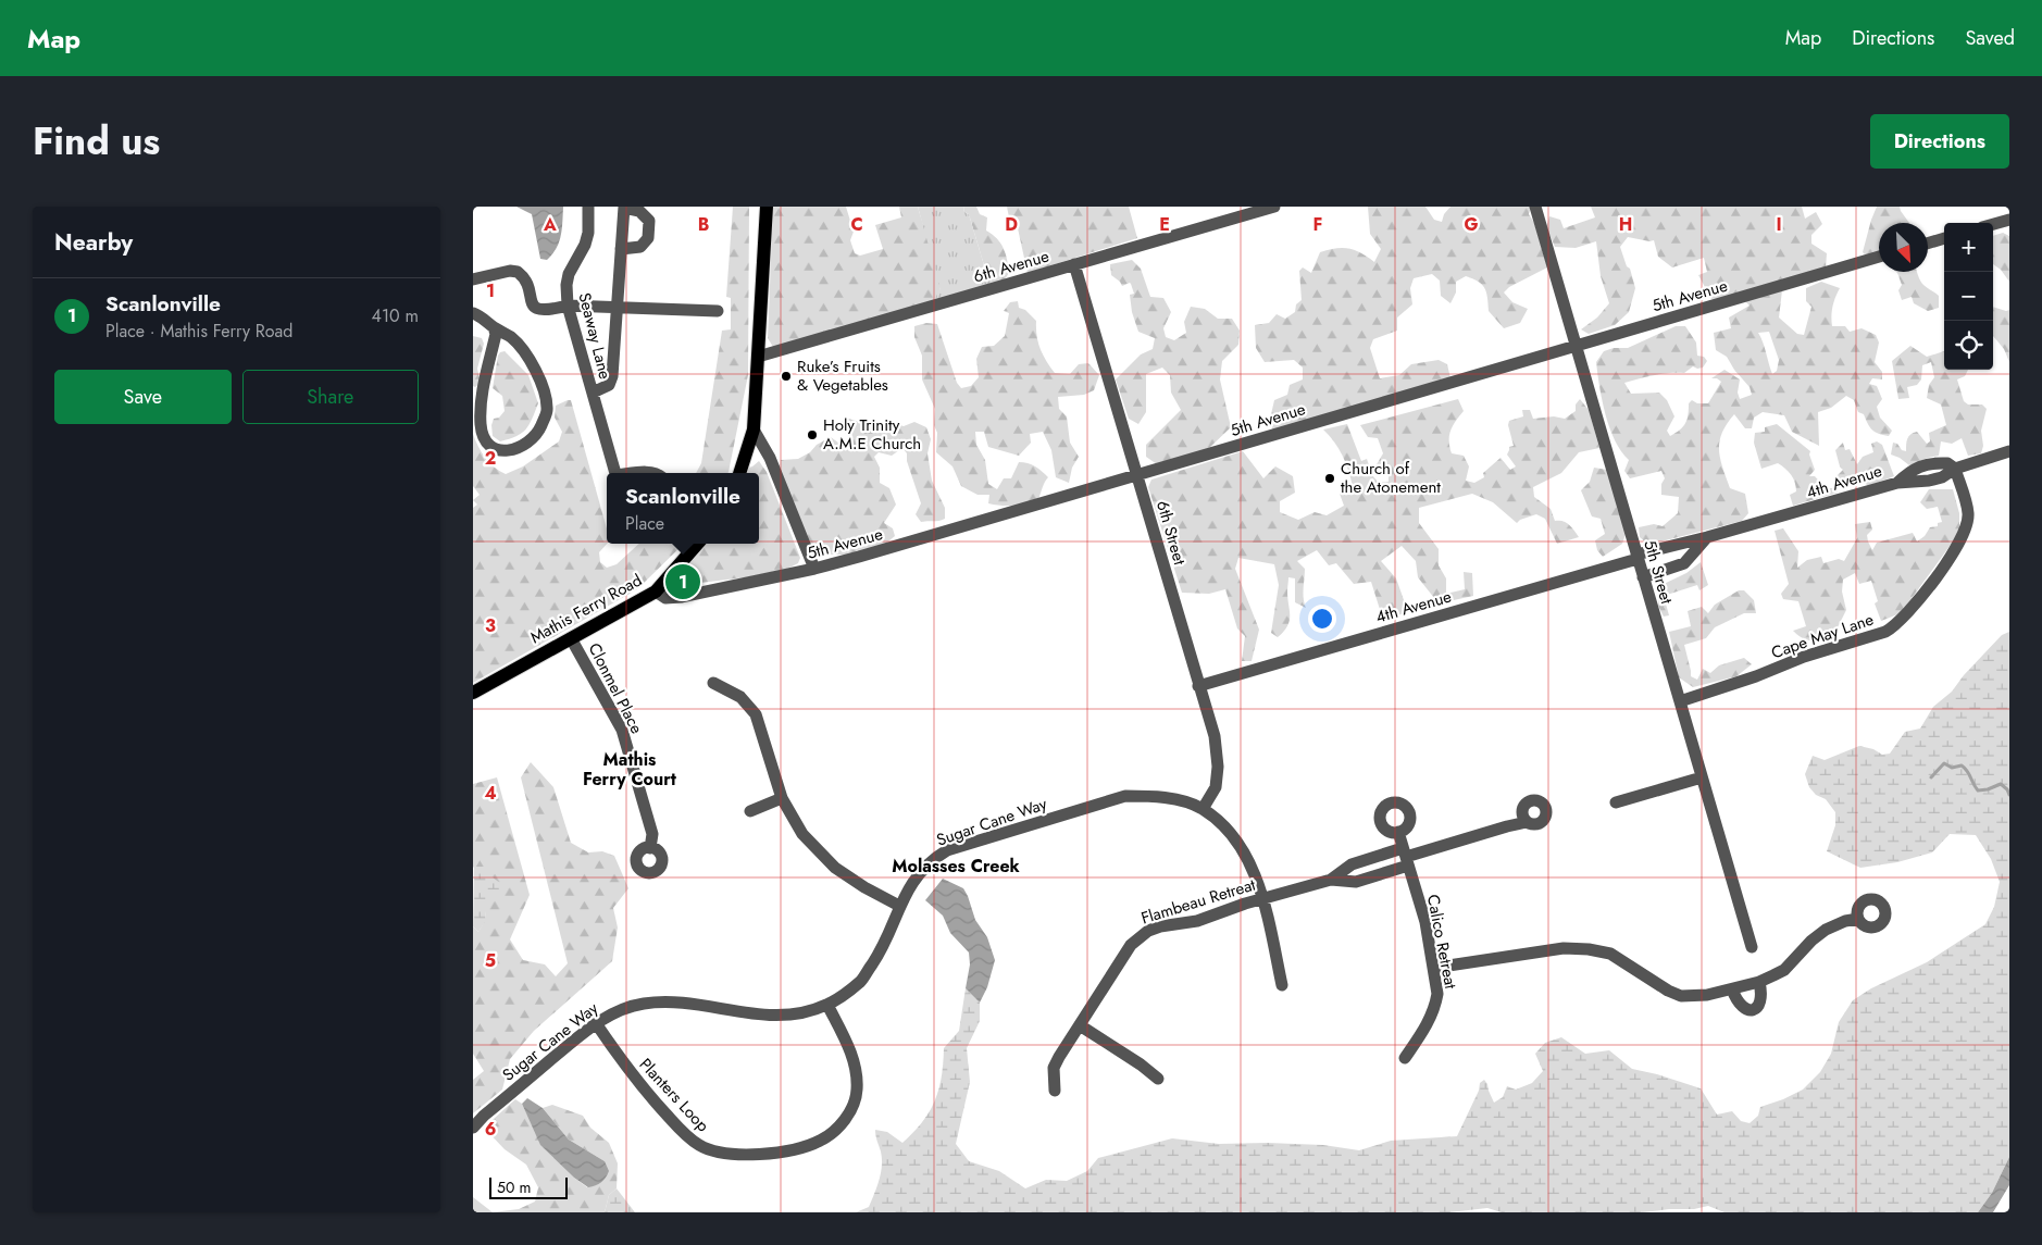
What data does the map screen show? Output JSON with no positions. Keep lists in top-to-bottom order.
{
  "streets": {
    "main road": ["Mathis Ferry Road"],
    "street": [
      "6th Avenue",
      "5th Avenue",
      "Seaway Lane",
      "4th Avenue",
      "6th Street",
      "5th Street",
      "Cape May Lane",
      "Clonmel Place",
      "Sugar Cane Way",
      "Flambeau Retreat",
      "Calico Retreat",
      "Planters Loop"
    ]
  },
  "crossings": [
    ["6th Avenue", "6th Street"],
    ["5th Avenue", "6th Street"],
    ["5th Avenue", "5th Street"],
    ["5th Avenue", "Mathis Ferry Road"],
    ["4th Avenue", "6th Street"],
    ["4th Avenue", "5th Street"],
    ["4th Avenue", "Cape May Lane"],
    ["6th Street", "Sugar Cane Way"],
    ["5th Street", "Cape May Lane"],
    ["Mathis Ferry Road", "Clonmel Place"],
    ["Sugar Cane Way", "Flambeau Retreat"],
    ["Sugar Cane Way", "Planters Loop"],
    ["Flambeau Retreat", "Calico Retreat"]
  ],
  "districts": ["Mathis Ferry Court", "Molasses Creek"],
  "places": ["Ruke’s Fruits & Vegetables", "Holy Trinity A.M.E Church", "Church of the Atonement"],
  "scale_bar": "50 m",
  "north": "bottom right",
  "page": {
    "header": "Map",
    "nav": ["Map", "Directions", "Saved"],
    "title": "Find us",
    "buttons": [
      "Directions",
      ["Save", "Share"]
    ],
    "heading": "Nearby",
    "map_buttons": ["+", "−"],
    "list": [
      {
        "mark": "1",
        "name": "Scanlonville",
        "note": "Place · Mathis Ferry Road",
        "value": "410 m"
      }
    ],
    "popup": ["Scanlonville", "Place"],
    "pins": "1",
    "scale": "50 m"
  },
  "grid": {
    "columns": [
      "A",
      "B",
      "C",
      "D",
      "E",
      "F",
      "G",
      "H",
      "I"
    ],
    "rows": [
      "1",
      "2",
      "3",
      "4",
      "5",
      "6"
    ]
  }
}
